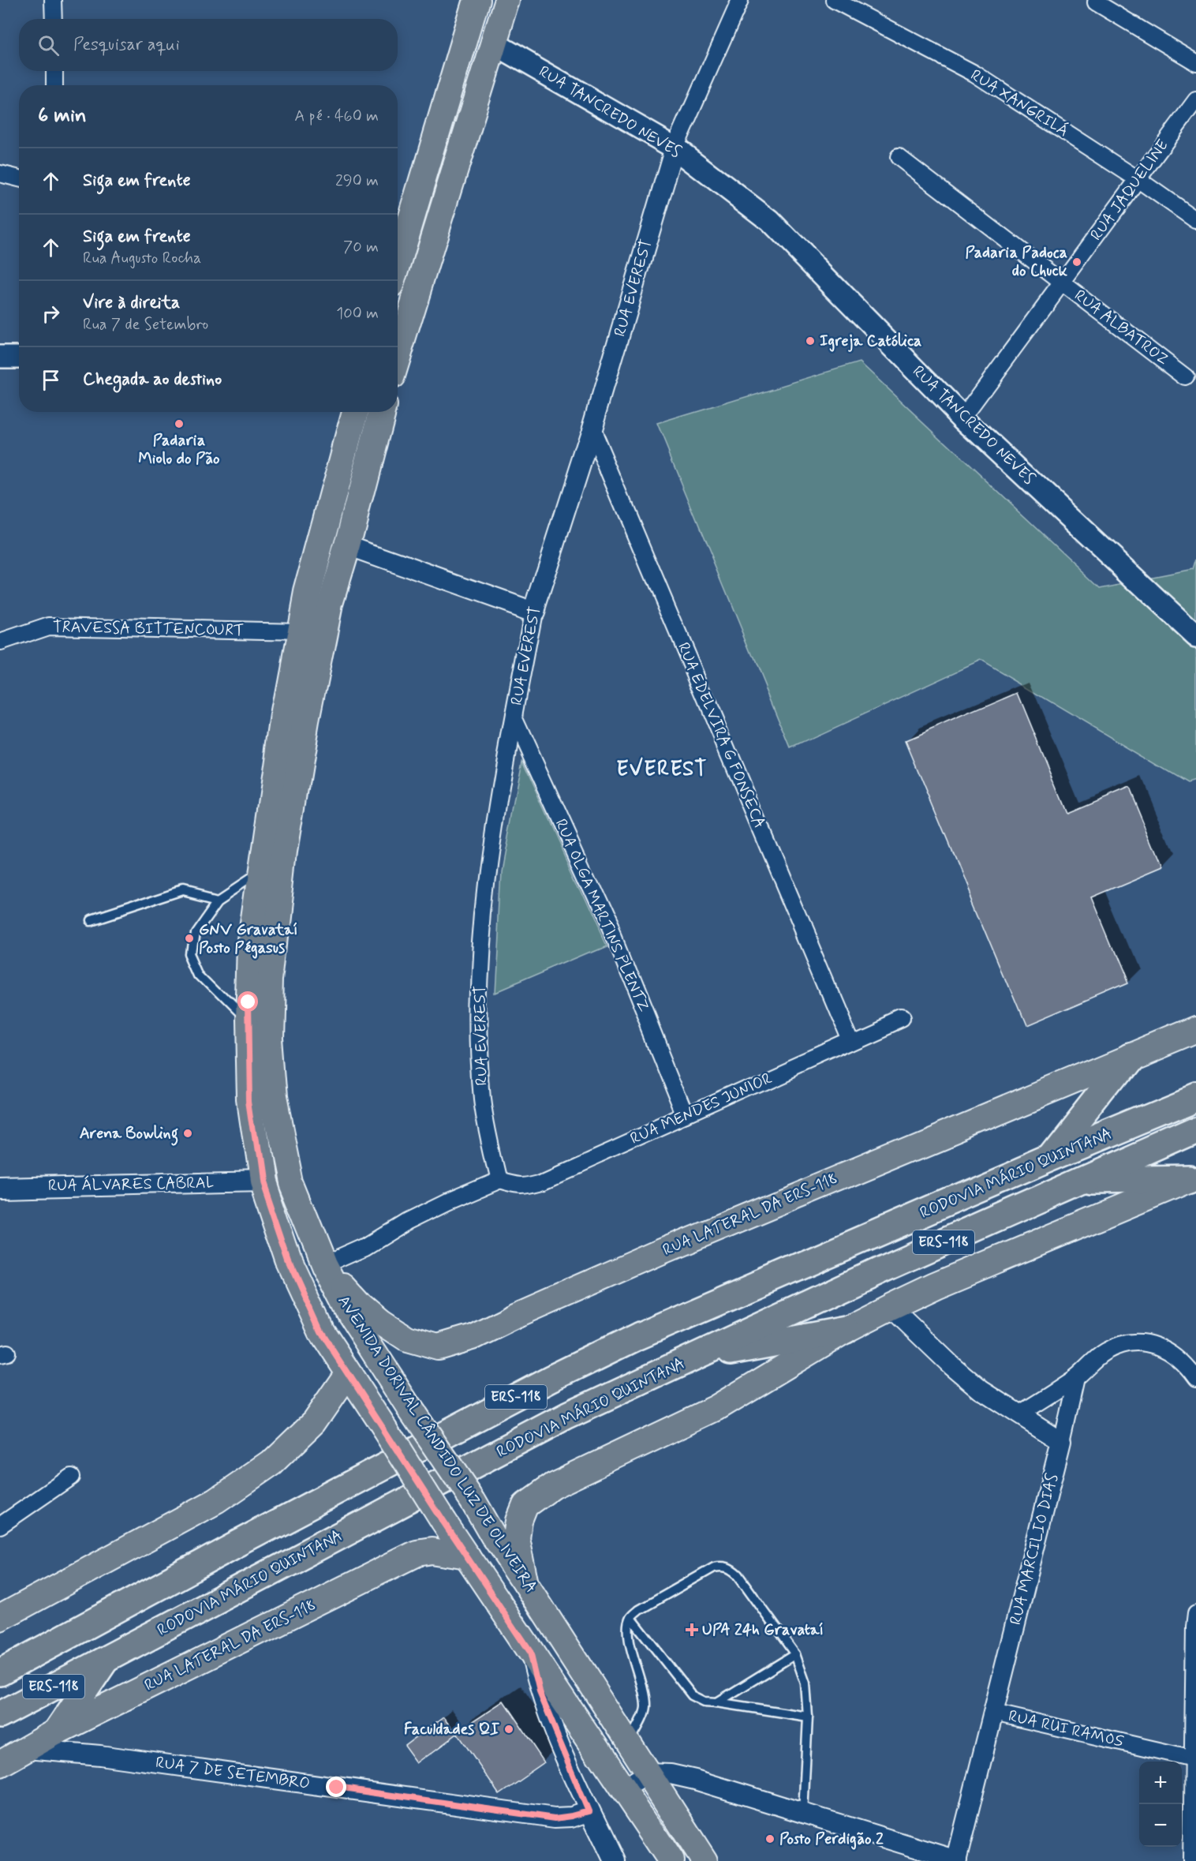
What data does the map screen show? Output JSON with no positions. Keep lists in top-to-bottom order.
{
  "streets": {
    "highway": ["RODOVIA MÁRIO QUINTANA", "ERS-118"],
    "main road": ["RUA TANCREDO NEVES", "RUA LATERAL DA ERS-118", "AVENIDA DORIVAL CÂNDIDO LUZ DE OLIVEIRA"],
    "street": [
      "RUA XANGRILÁ",
      "RUA JAQUELINE",
      "RUA EVEREST",
      "RUA ALBATROZ",
      "TRAVESSA BITTENCOURT",
      "RUA EDELVIRA G FONSECA",
      "RUA OLGA MARTINS PLENTZ",
      "RUA MENDES JUNIOR",
      "RUA ÁLVARES CABRAL",
      "RUA MARCILIO DIAS",
      "RUA RUI RAMOS",
      "RUA 7 DE SETEMBRO"
    ]
  },
  "crossings": [
    ["RUA XANGRILÁ", "RUA JAQUELINE"],
    ["RUA TANCREDO NEVES", "RUA JAQUELINE"],
    ["RUA TANCREDO NEVES", "RUA EVEREST"],
    ["RUA JAQUELINE", "RUA ALBATROZ"],
    ["RUA EVEREST", "RUA EDELVIRA G FONSECA"],
    ["RUA EVEREST", "RUA OLGA MARTINS PLENTZ"],
    ["RUA EVEREST", "RUA MENDES JUNIOR"],
    ["TRAVESSA BITTENCOURT", "AVENIDA DORIVAL CÂNDIDO LUZ DE OLIVEIRA"],
    ["RUA EDELVIRA G FONSECA", "RUA MENDES JUNIOR"],
    ["RUA OLGA MARTINS PLENTZ", "RUA MENDES JUNIOR"],
    ["RUA ÁLVARES CABRAL", "AVENIDA DORIVAL CÂNDIDO LUZ DE OLIVEIRA"],
    ["RUA LATERAL DA ERS-118", "AVENIDA DORIVAL CÂNDIDO LUZ DE OLIVEIRA"],
    ["RUA LATERAL DA ERS-118", "RUA 7 DE SETEMBRO"],
    ["RUA MARCILIO DIAS", "RUA RUI RAMOS"]
  ],
  "districts": ["EVEREST"],
  "places": {
    "other": [
      "Padaria Padoca do Chuck",
      "Igreja Católica",
      "Padaria Miolo do Pão",
      "GNV Gravataí Posto Pégasus",
      "Arena Bowling",
      "Faculdades QI",
      "Posto Perdigão 2"
    ],
    "health": ["UPA 24h Gravataí"]
  },
  "page": {
    "search": "Pesquisar aqui",
    "heading": ["6 min", "A pé · 460 m"],
    "list": [
      ["Siga em frente", "290 m"],
      ["Siga em frente", "Rua Augusto Rocha", "70 m"],
      ["Vire à direita", "Rua 7 de Setembro", "100 m"],
      "Chegada ao destino"
    ],
    "map_buttons": ["+", "−"]
  }
}
